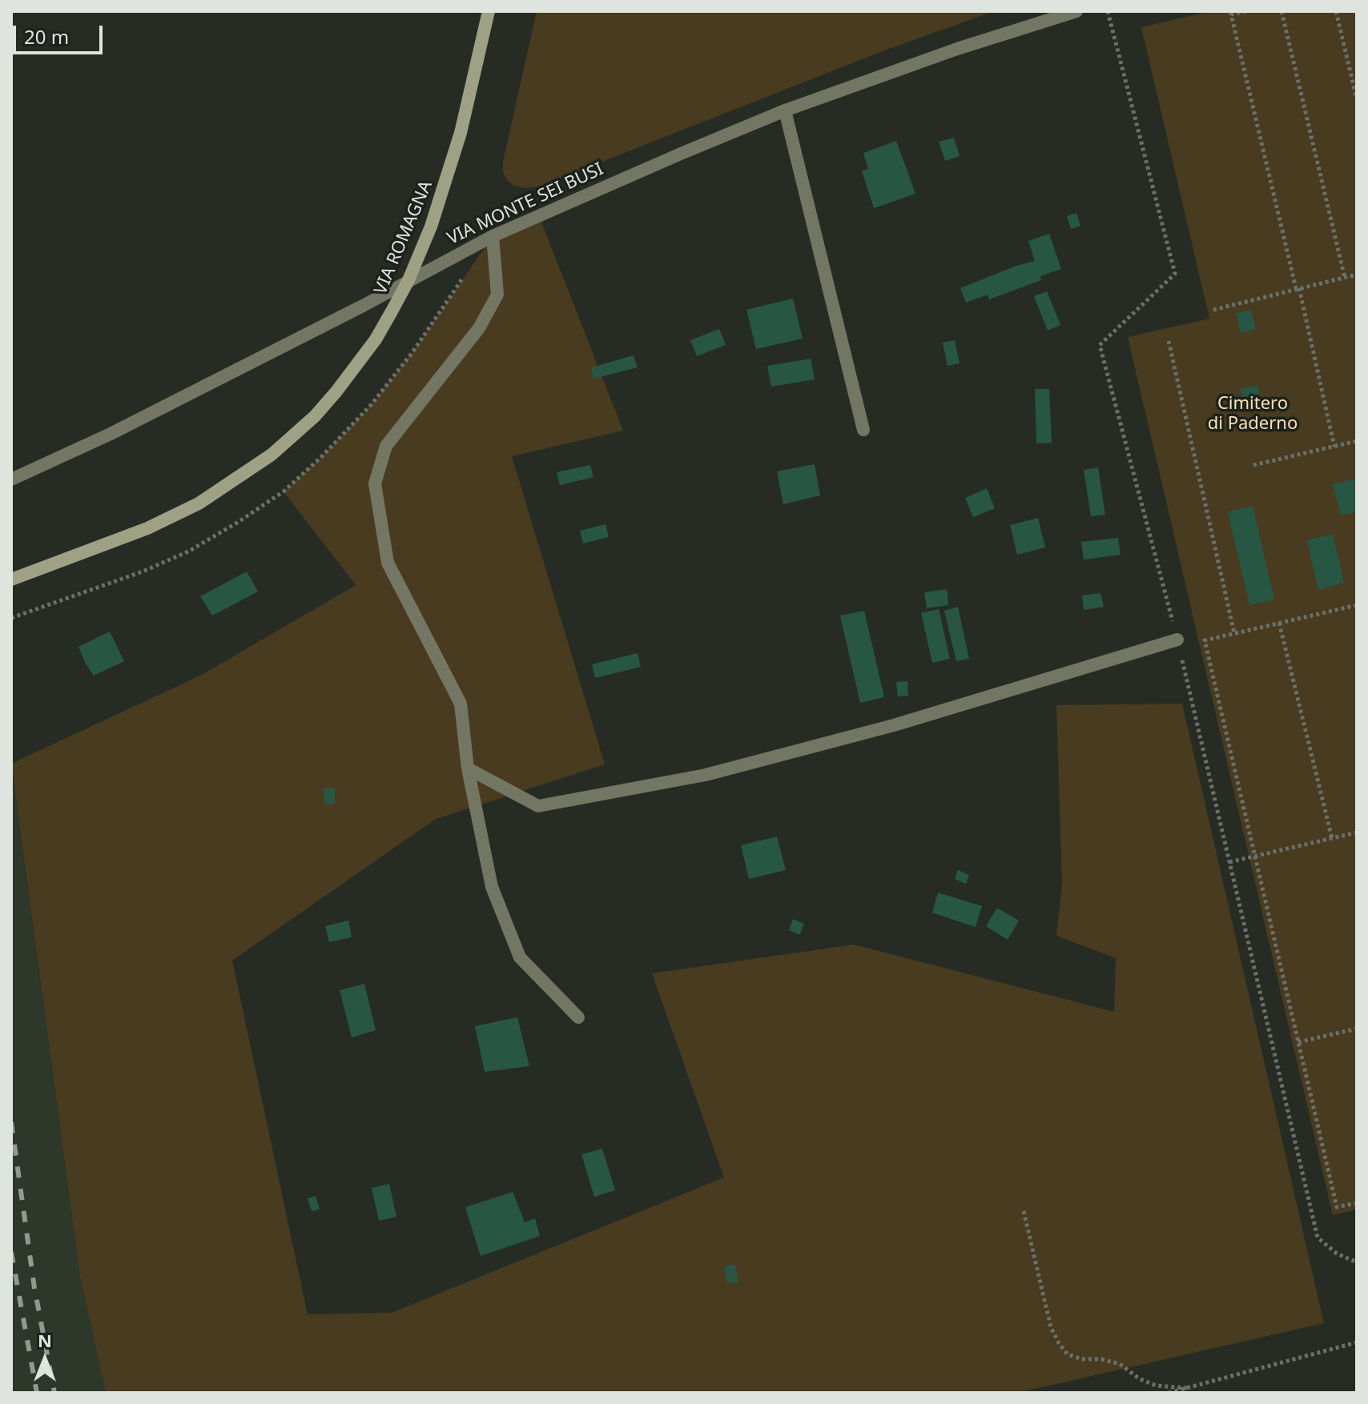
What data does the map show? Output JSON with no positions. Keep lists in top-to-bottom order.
{
  "streets": {
    "main road": ["VIA ROMAGNA"],
    "street": ["VIA MONTE SEI BUSI"]
  },
  "crossings": [
    ["VIA MONTE SEI BUSI", "VIA ROMAGNA"]
  ],
  "parks": ["Cimitero di Paderno"],
  "scale_bar": "20 m",
  "north": "top"
}
